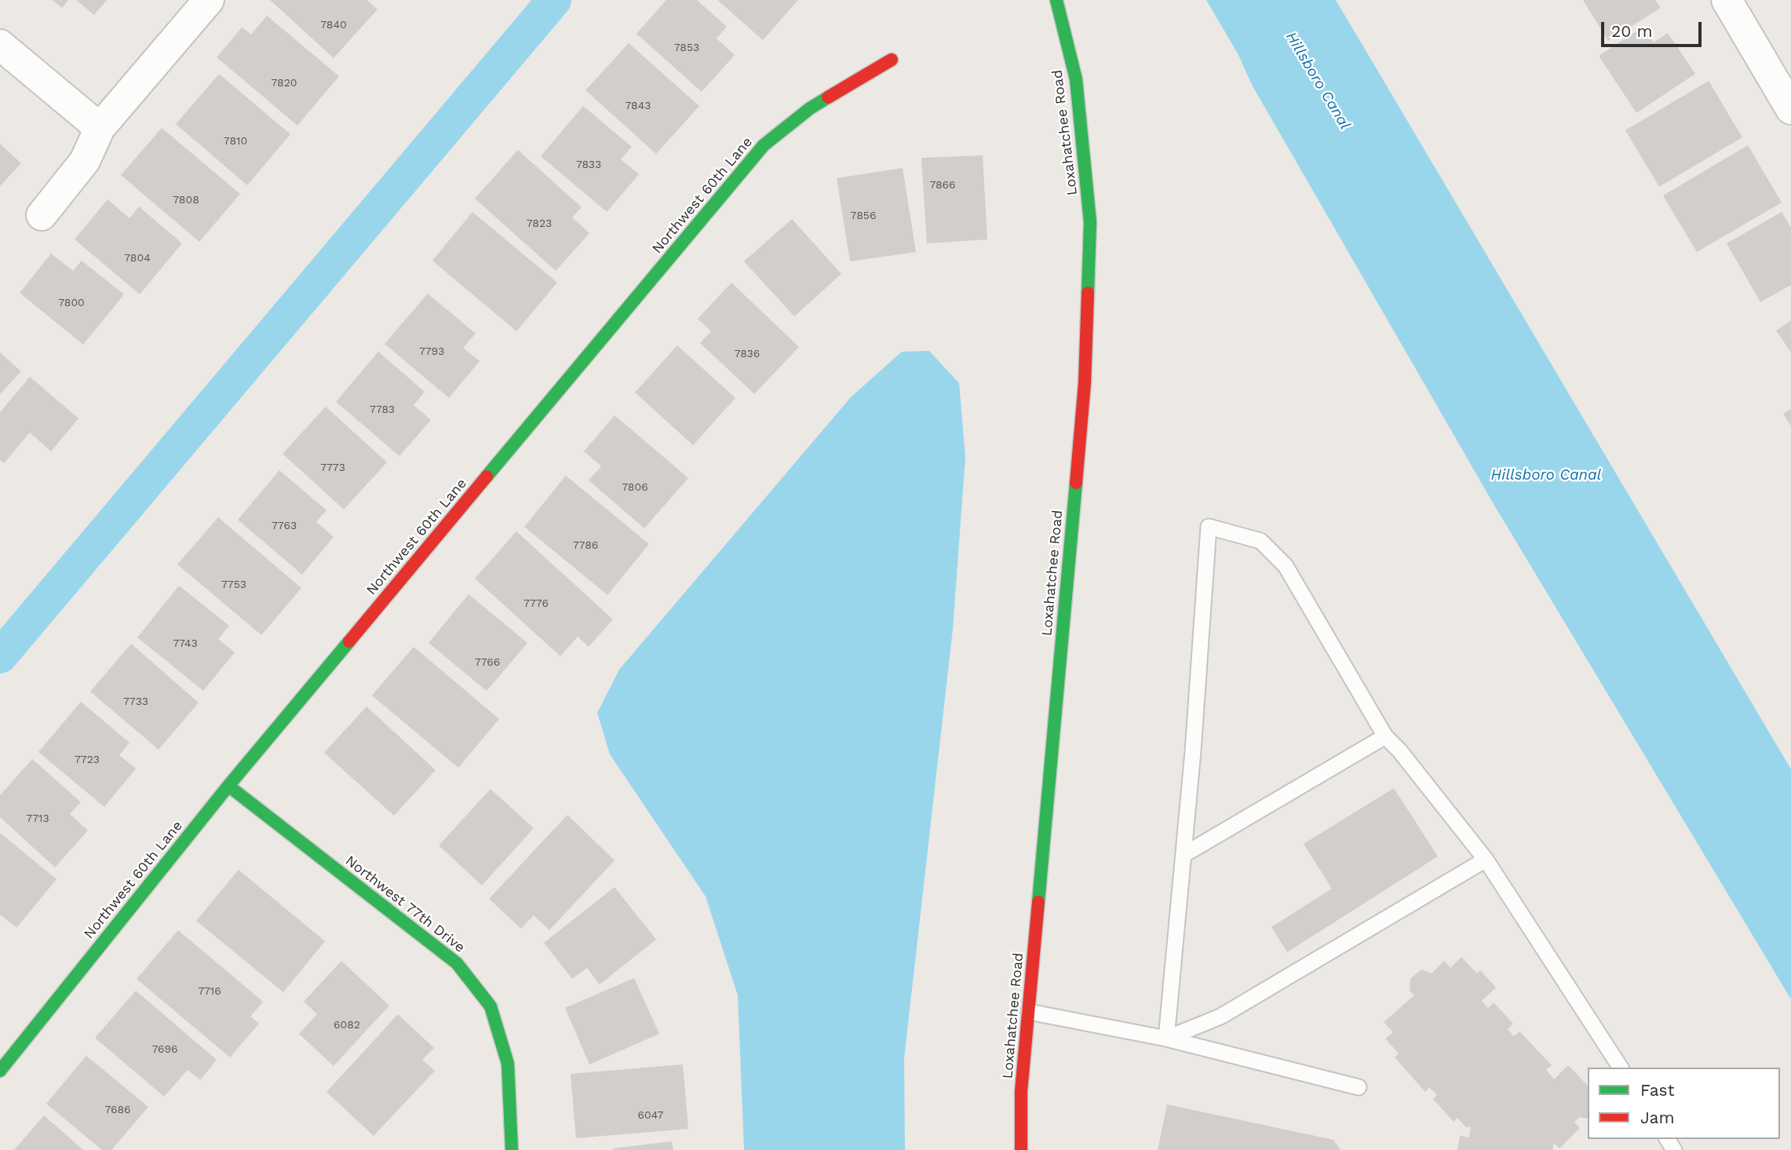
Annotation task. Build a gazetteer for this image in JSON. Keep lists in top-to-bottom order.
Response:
{
  "streets": {
    "street": ["Loxahatchee Road", "Northwest 60th Lane", "Northwest 77th Drive"]
  },
  "crossings": [
    ["Northwest 60th Lane", "Northwest 77th Drive"]
  ],
  "water": ["Hillsboro Canal"],
  "house_numbers": [
    "7840",
    "7853",
    "7820",
    "7843",
    "7810",
    "7833",
    "7866",
    "7808",
    "7856",
    "7823",
    "7804",
    "7800",
    "7793",
    "7836",
    "7783",
    "7773",
    "7806",
    "7763",
    "7786",
    "7753",
    "7776",
    "7743",
    "7766",
    "7733",
    "7723",
    "7713",
    "7716",
    "6082",
    "7696",
    "7686",
    "6047"
  ],
  "legend": ["Fast", "Jam"],
  "scale_bar": "20 m"
}
